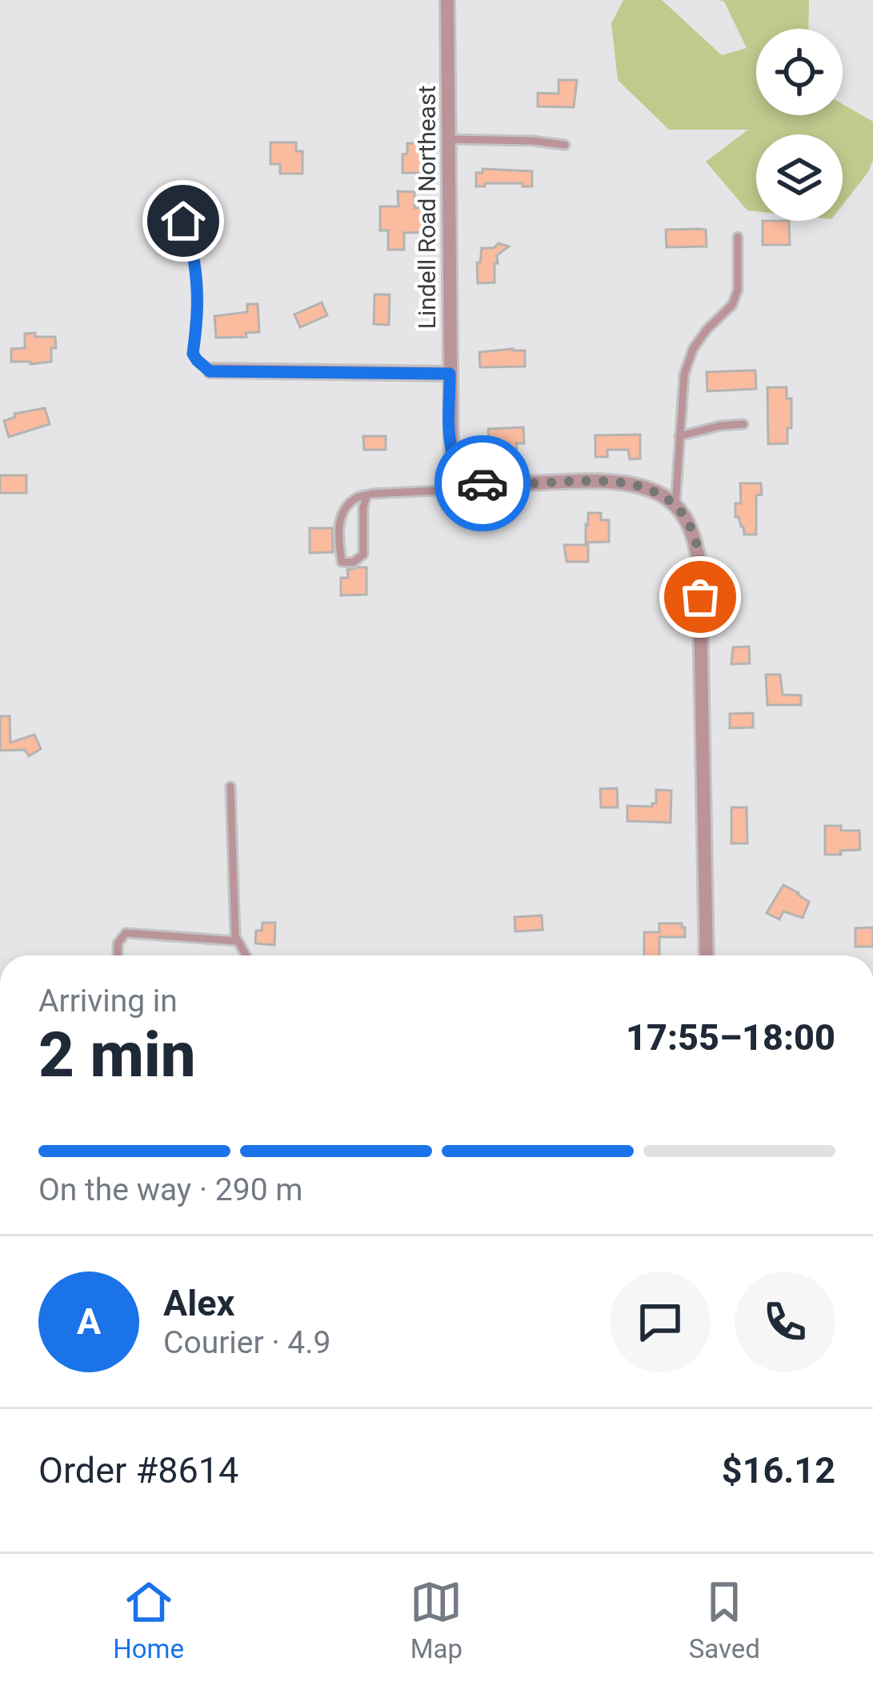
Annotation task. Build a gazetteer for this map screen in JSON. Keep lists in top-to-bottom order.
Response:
{
  "streets": {
    "street": ["Lindell Road Northeast"]
  },
  "page": {
    "heading": ["2 min", "Arriving in", "17:55–18:00"],
    "panel": [
      "Alex",
      "Courier · 4.9",
      "Order #8614",
      "$16.12"
    ],
    "bar": "On the way · 290 m",
    "round": "A",
    "tabs": ["Home", "Map", "Saved"]
  }
}
